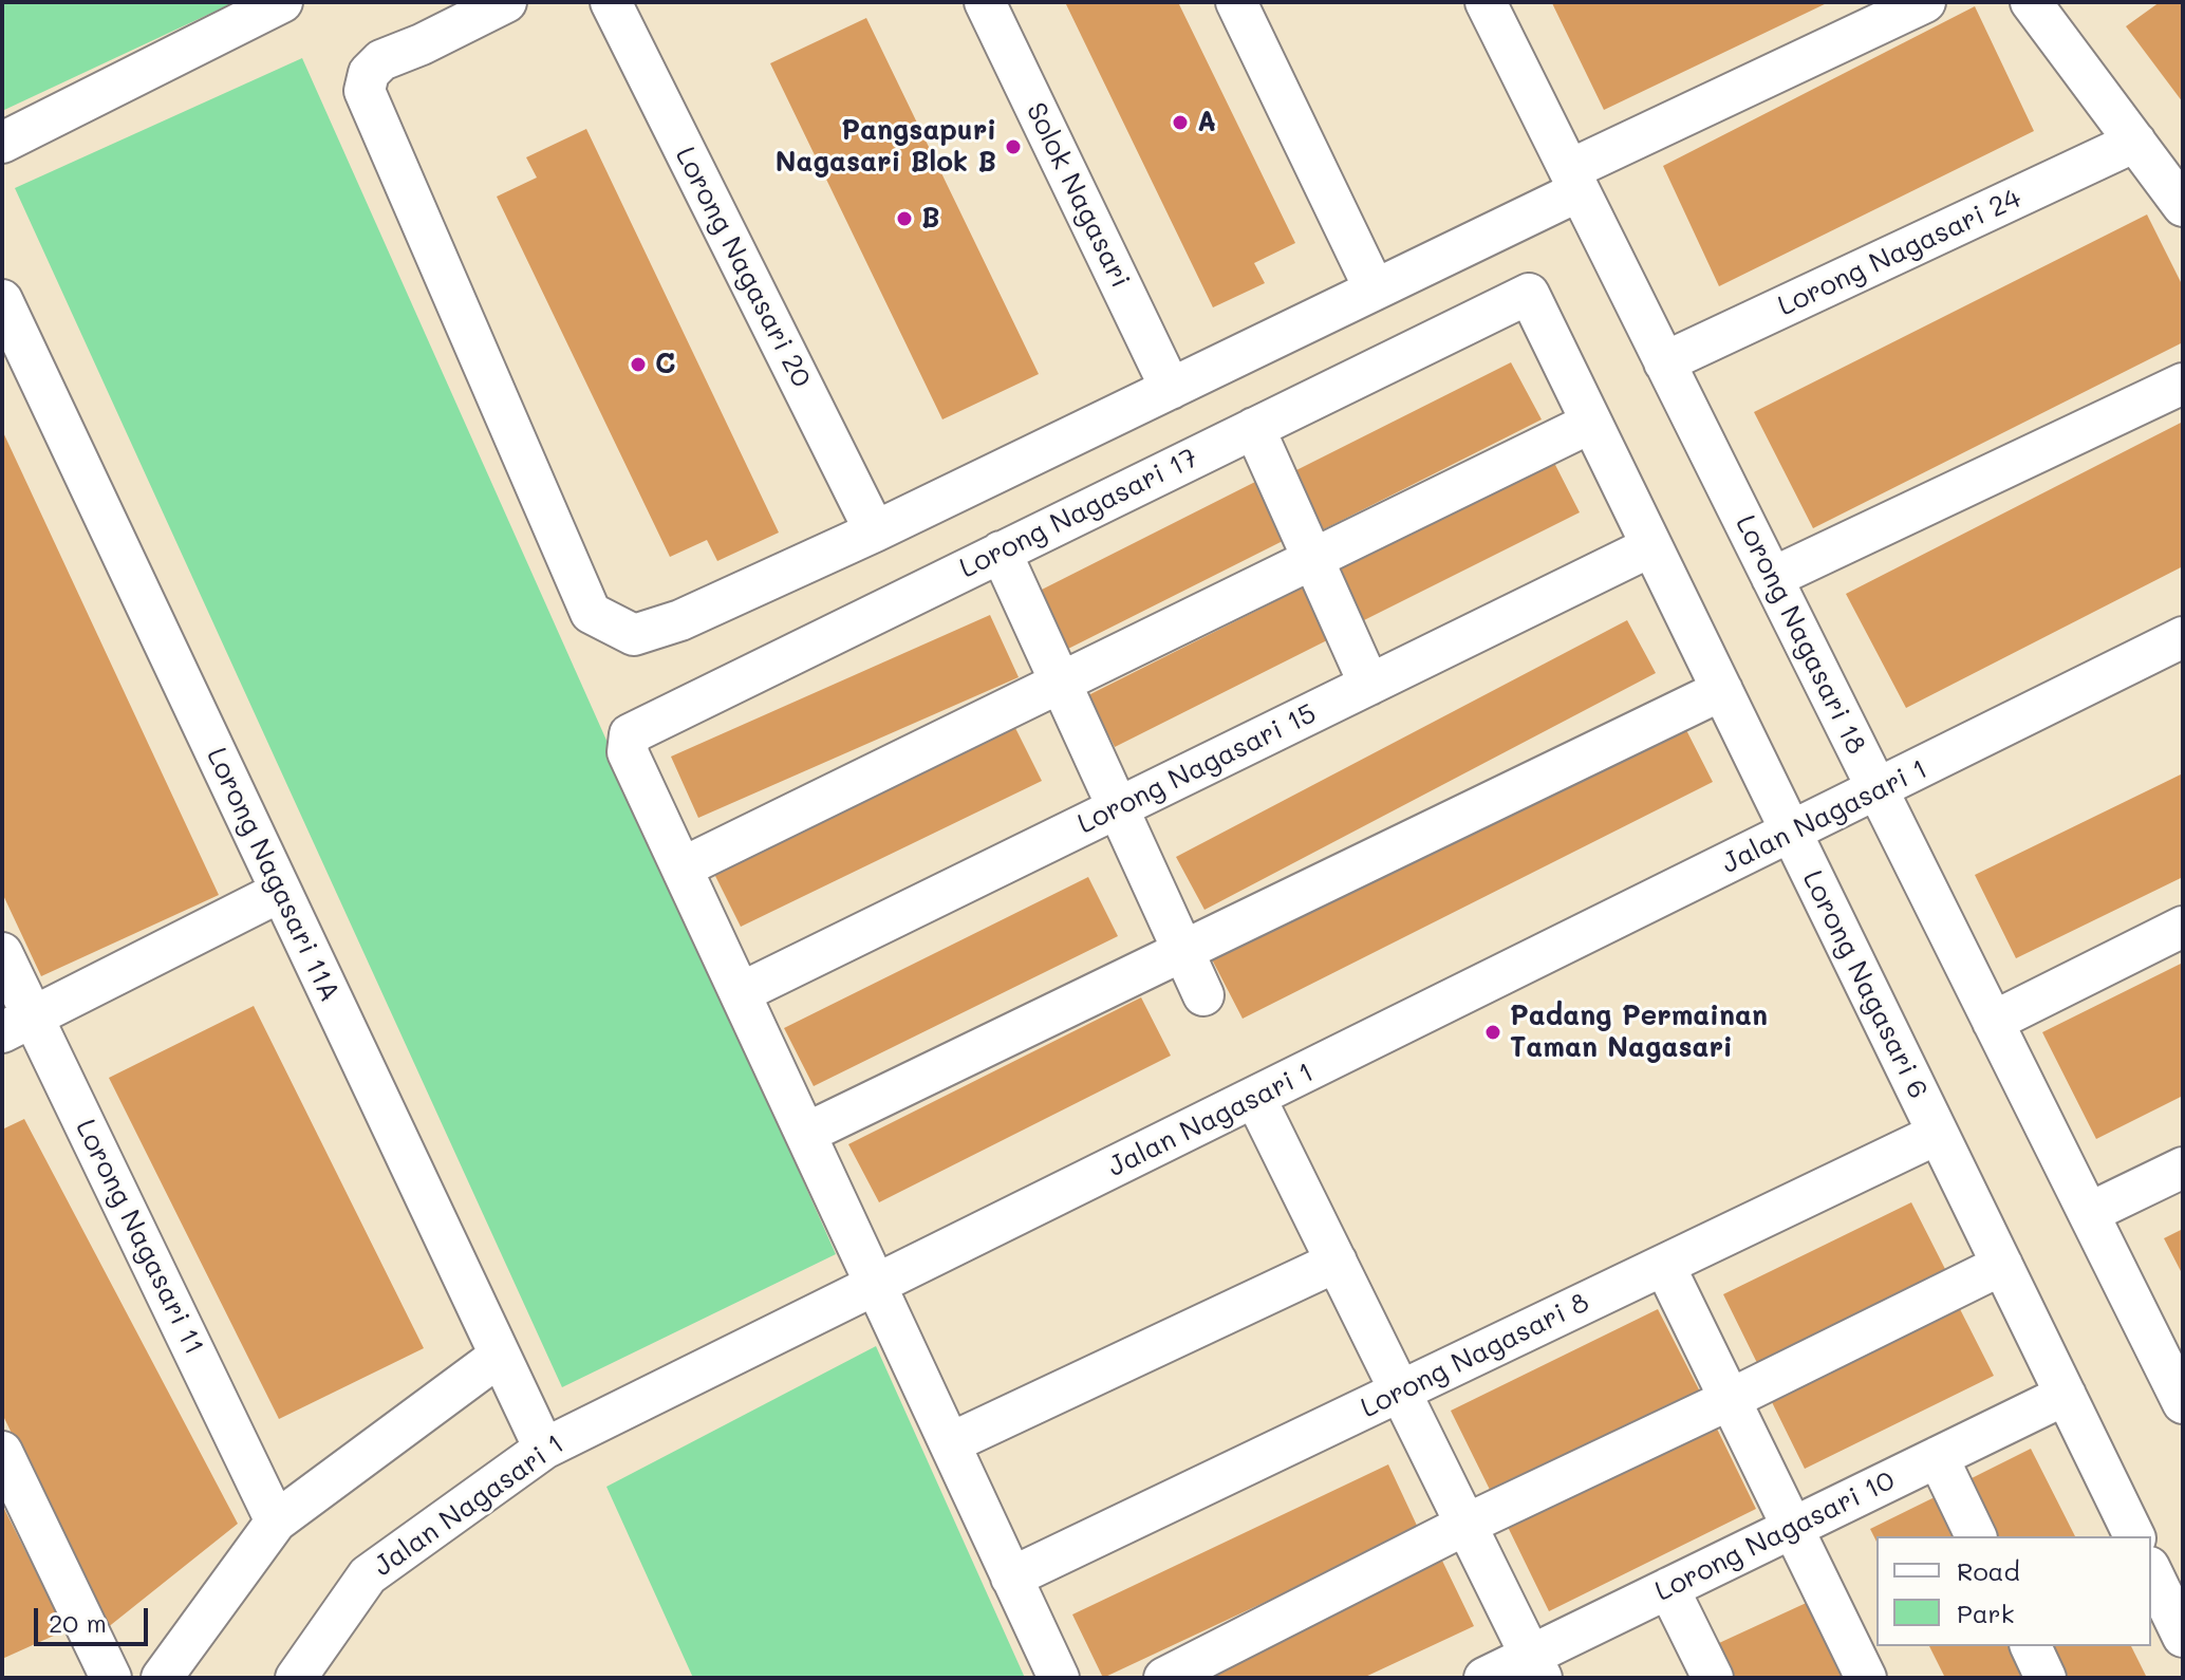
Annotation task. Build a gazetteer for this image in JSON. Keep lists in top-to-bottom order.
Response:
{
  "streets": {
    "street": [
      "Solok Nagasari",
      "Lorong Nagasari 24",
      "Lorong Nagasari 20",
      "Lorong Nagasari 17",
      "Lorong Nagasari 18",
      "Lorong Nagasari 15",
      "Jalan Nagasari 1",
      "Lorong Nagasari 11A",
      "Lorong Nagasari 6",
      "Lorong Nagasari 11",
      "Lorong Nagasari 8",
      "Lorong Nagasari 10"
    ]
  },
  "crossings": [
    ["Lorong Nagasari 24", "Lorong Nagasari 18"],
    ["Lorong Nagasari 17", "Lorong Nagasari 6"],
    ["Lorong Nagasari 18", "Jalan Nagasari 1"],
    ["Lorong Nagasari 15", "Lorong Nagasari 6"],
    ["Jalan Nagasari 1", "Lorong Nagasari 11A"],
    ["Jalan Nagasari 1", "Lorong Nagasari 6"],
    ["Lorong Nagasari 6", "Lorong Nagasari 8"],
    ["Lorong Nagasari 6", "Lorong Nagasari 10"]
  ],
  "places": [
    "A",
    "Pangsapuri Nagasari Blok B",
    "B",
    "C",
    "Padang Permainan Taman Nagasari"
  ],
  "legend": ["Road", "Park"],
  "scale_bar": "20 m"
}
